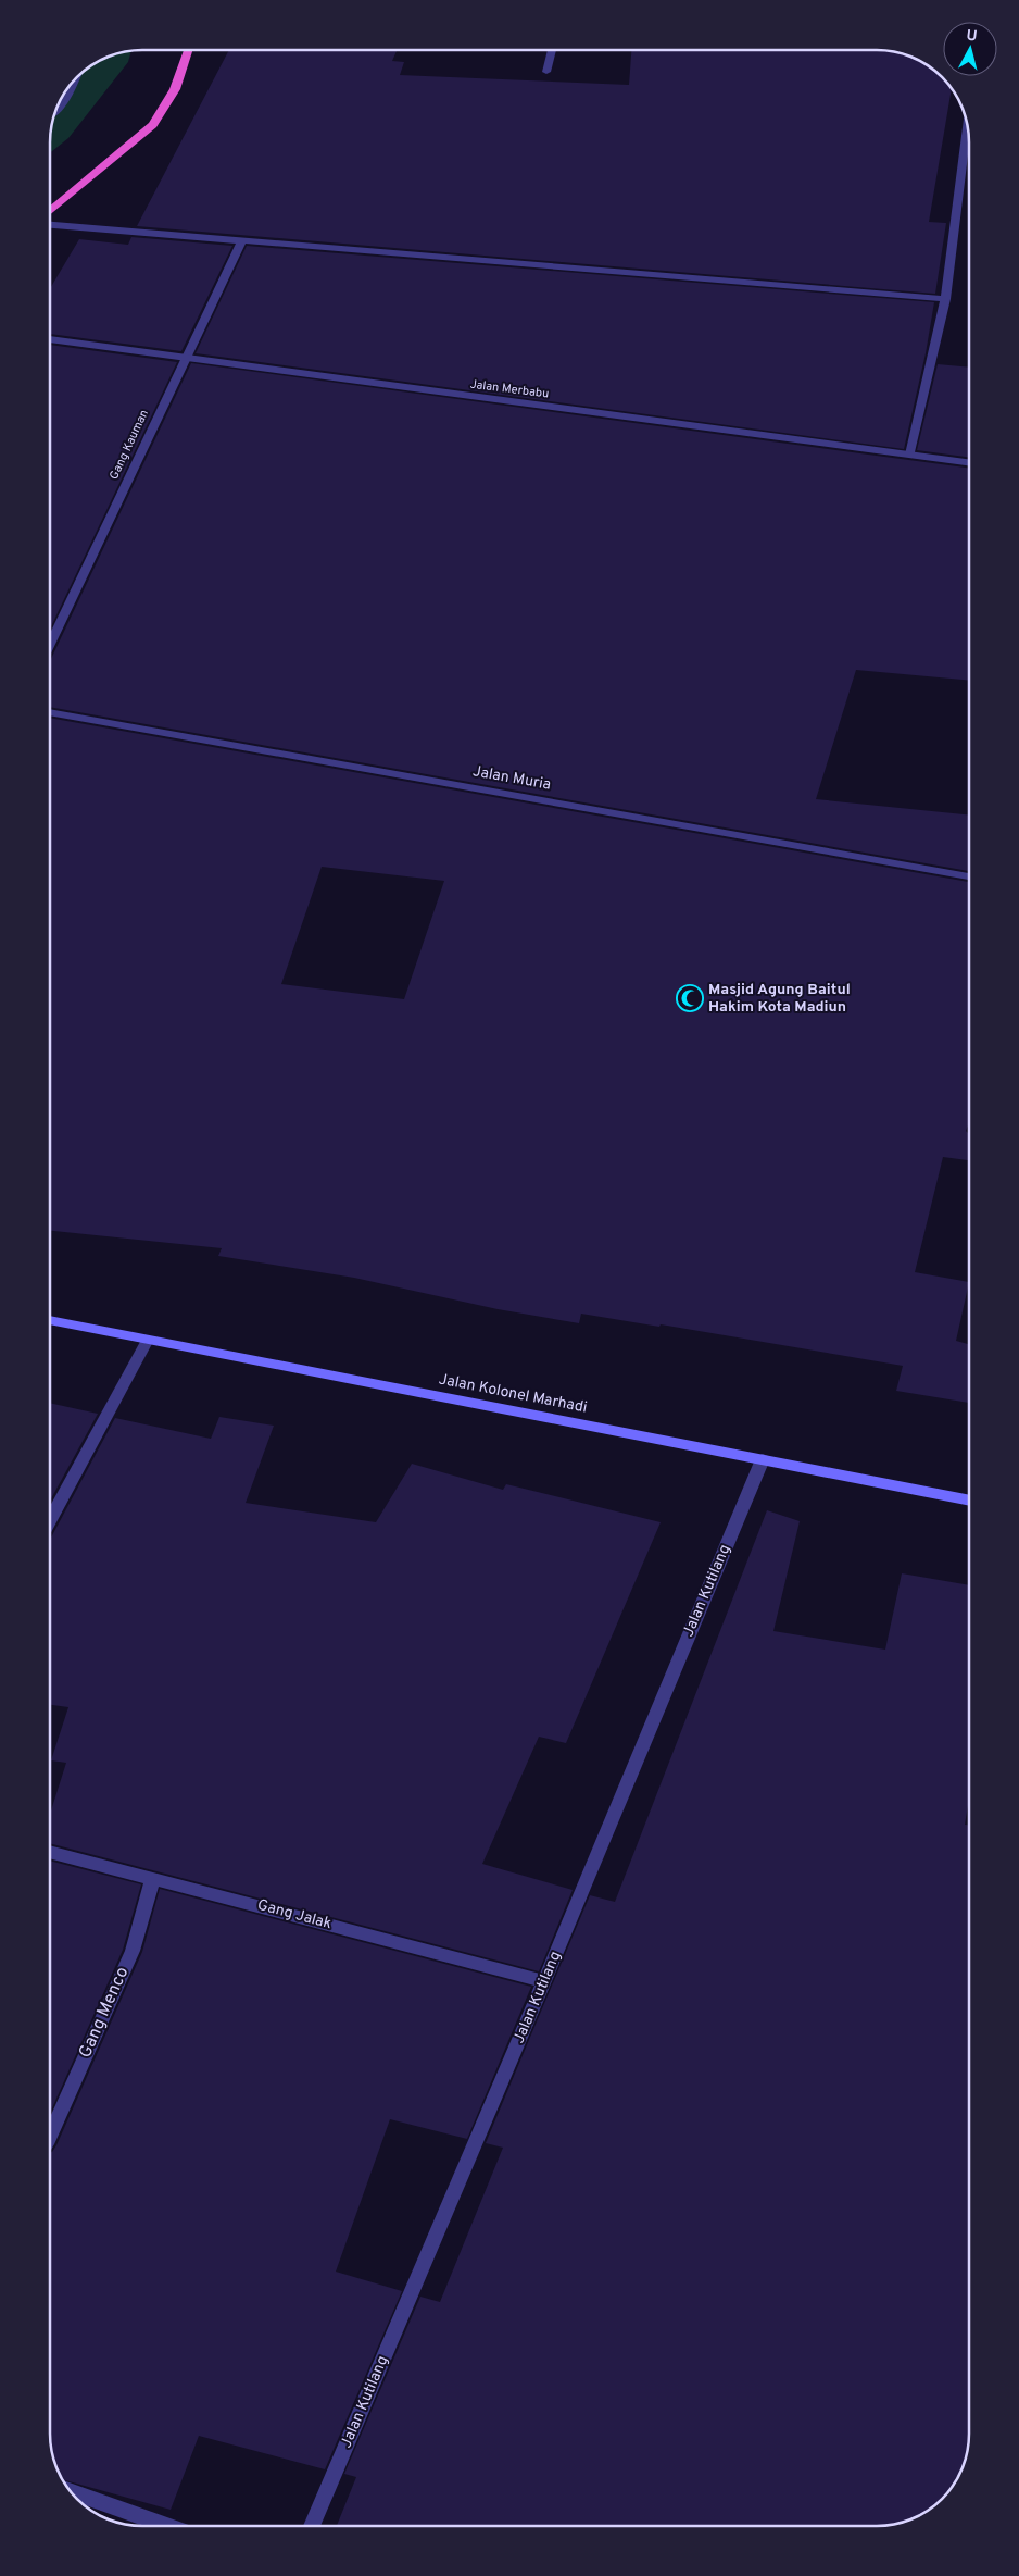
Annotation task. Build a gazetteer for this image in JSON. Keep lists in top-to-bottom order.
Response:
{
  "streets": {
    "main road": ["Jalan Kolonel Marhadi"],
    "street": [
      "Jalan Merbabu",
      "Gang Kauman",
      "Jalan Muria",
      "Jalan Kutilang",
      "Gang Jalak",
      "Gang Menco"
    ]
  },
  "crossings": [
    ["Jalan Merbabu", "Gang Kauman"],
    ["Jalan Kolonel Marhadi", "Jalan Kutilang"],
    ["Jalan Kutilang", "Gang Jalak"],
    ["Gang Jalak", "Gang Menco"]
  ],
  "places": {
    "mosque": ["Masjid Agung Baitul Hakim Kota Madiun"]
  },
  "north": "top"
}
